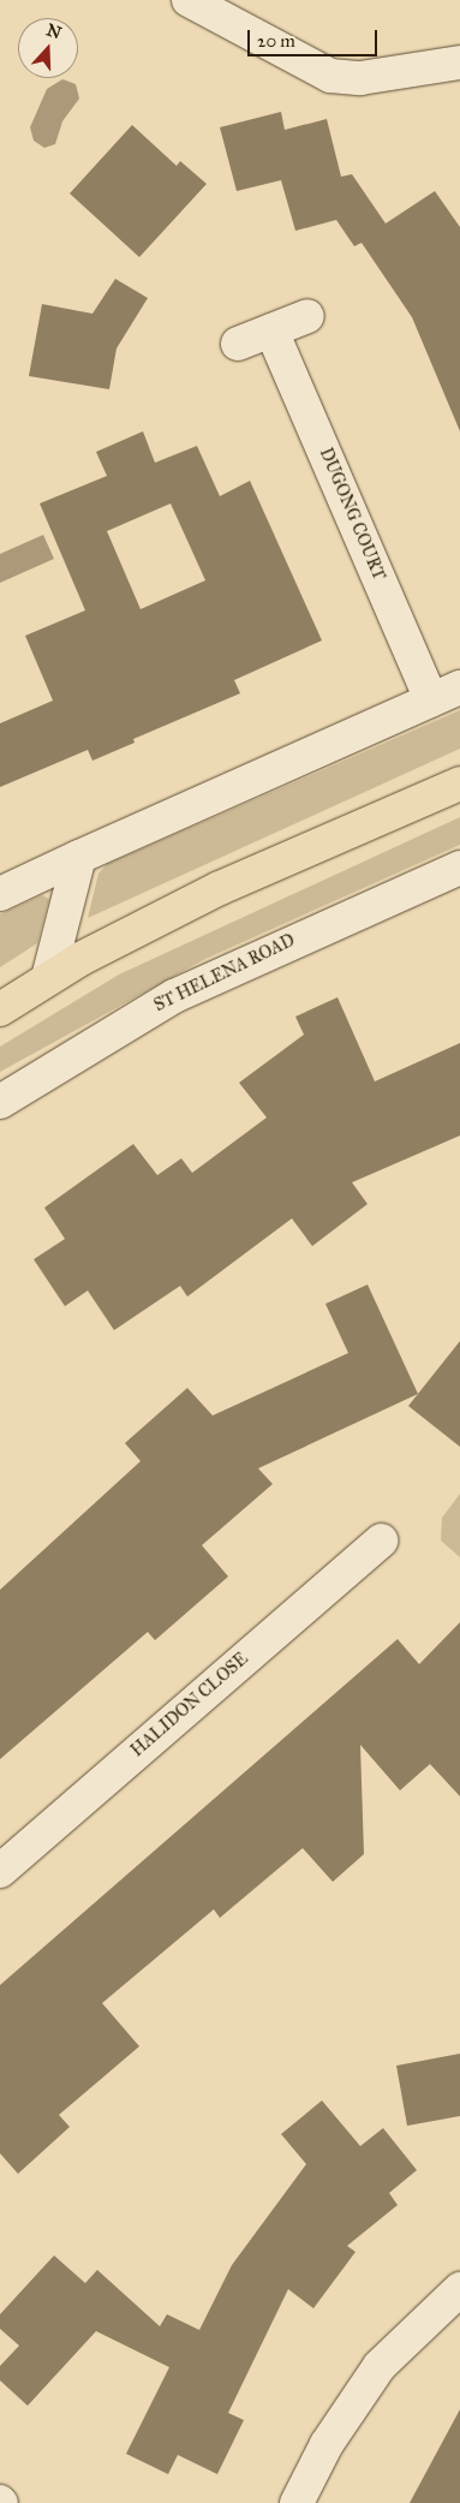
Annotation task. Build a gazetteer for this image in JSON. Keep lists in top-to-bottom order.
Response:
{
  "streets": {
    "street": ["DUGONG COURT", "ST HELENA ROAD", "HALIDON CLOSE"]
  },
  "scale_bar": "20 m",
  "north": "top"
}
